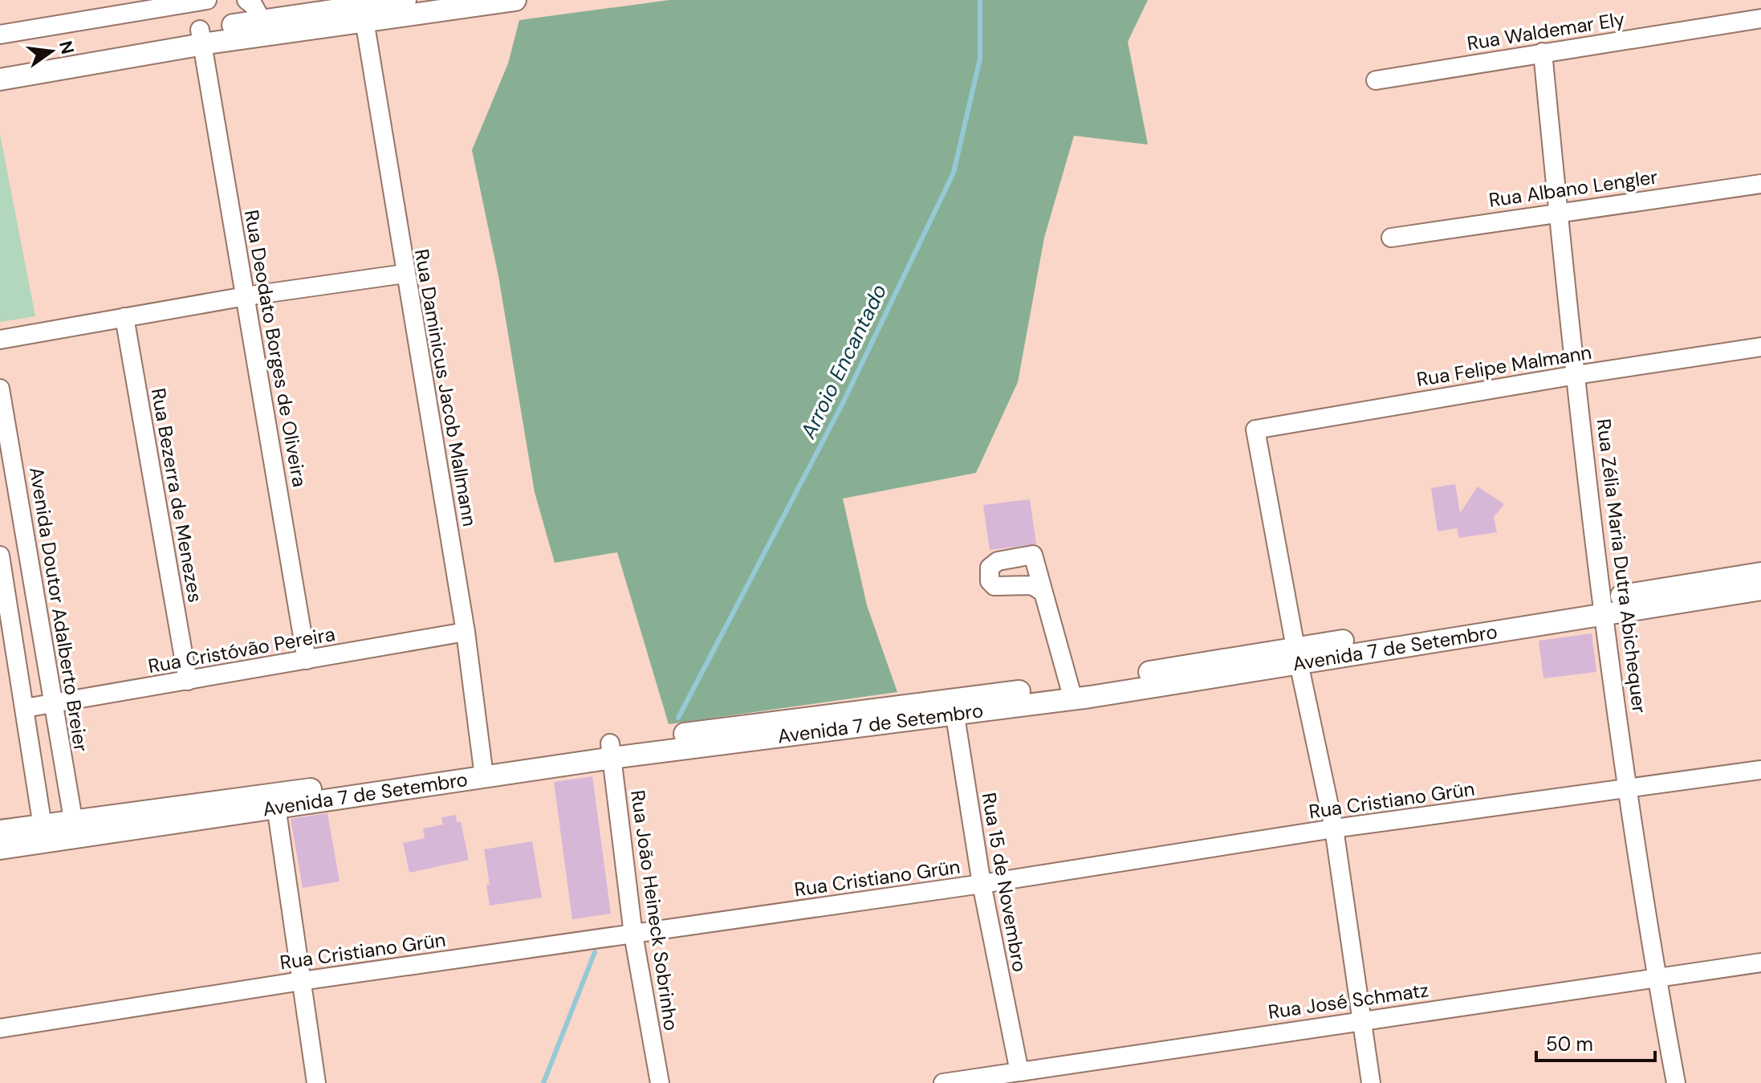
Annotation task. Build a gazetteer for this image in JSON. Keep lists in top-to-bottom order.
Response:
{
  "streets": {
    "main road": ["Avenida 7 de Setembro"],
    "street": [
      "Rua Waldemar Ely",
      "Rua Albano Lengler",
      "Rua Deodato Borges de Oliveira",
      "Rua Felipe Malmann",
      "Rua Daminicus Jacob Mallmann",
      "Rua Bezerra de Menezes",
      "Rua Zélia Maria Dutra Abichequer",
      "Avenida Doutor Adalberto Breier",
      "Rua Cristóvão Pereira",
      "Rua Cristiano Grün",
      "Rua 15 de Novembro",
      "Rua João Heineck Sobrinho",
      "Rua José Schmatz"
    ]
  },
  "crossings": [
    ["Rua Waldemar Ely", "Rua Zélia Maria Dutra Abichequer"],
    ["Rua Albano Lengler", "Rua Zélia Maria Dutra Abichequer"],
    ["Rua Deodato Borges de Oliveira", "Rua Cristóvão Pereira"],
    ["Rua Felipe Malmann", "Rua Zélia Maria Dutra Abichequer"],
    ["Rua Felipe Malmann", "Avenida 7 de Setembro"],
    ["Rua Daminicus Jacob Mallmann", "Avenida 7 de Setembro"],
    ["Rua Daminicus Jacob Mallmann", "Rua Cristóvão Pereira"],
    ["Rua Bezerra de Menezes", "Rua Cristóvão Pereira"],
    ["Rua Zélia Maria Dutra Abichequer", "Avenida 7 de Setembro"],
    ["Rua Zélia Maria Dutra Abichequer", "Rua Cristiano Grün"],
    ["Rua Zélia Maria Dutra Abichequer", "Rua José Schmatz"],
    ["Avenida Doutor Adalberto Breier", "Avenida 7 de Setembro"],
    ["Avenida Doutor Adalberto Breier", "Rua Cristóvão Pereira"],
    ["Avenida 7 de Setembro", "Rua 15 de Novembro"],
    ["Avenida 7 de Setembro", "Rua João Heineck Sobrinho"],
    ["Rua Cristiano Grün", "Rua 15 de Novembro"],
    ["Rua Cristiano Grün", "Rua João Heineck Sobrinho"],
    ["Rua 15 de Novembro", "Rua José Schmatz"]
  ],
  "water": ["Arroio Encantado"],
  "scale_bar": "50 m",
  "north": "right"
}
